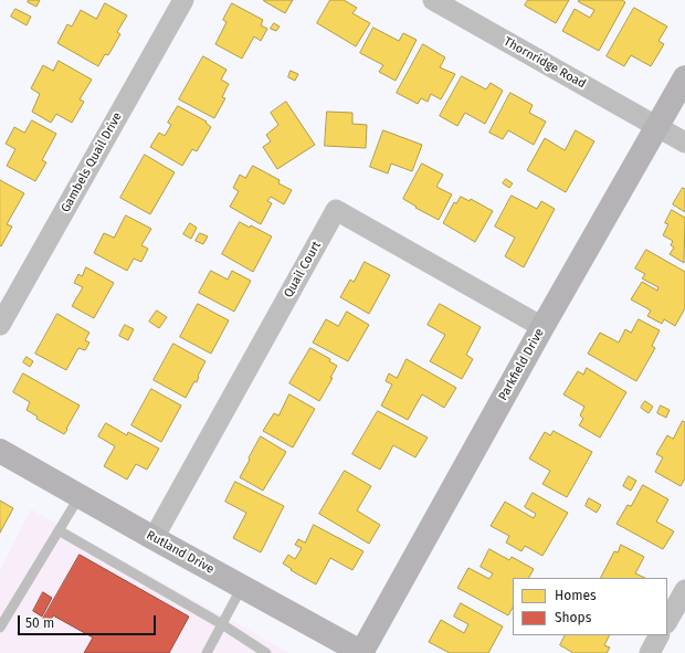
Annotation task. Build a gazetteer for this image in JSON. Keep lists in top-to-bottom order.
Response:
{
  "streets": {
    "street": [
      "Thornridge Road",
      "Gambels Quail Drive",
      "Quail Court",
      "Parkfield Drive",
      "Rutland Drive"
    ]
  },
  "crossings": [
    ["Thornridge Road", "Parkfield Drive"],
    ["Quail Court", "Parkfield Drive"],
    ["Quail Court", "Rutland Drive"],
    ["Parkfield Drive", "Rutland Drive"]
  ],
  "legend": ["Homes", "Shops"],
  "scale_bar": "50 m"
}
